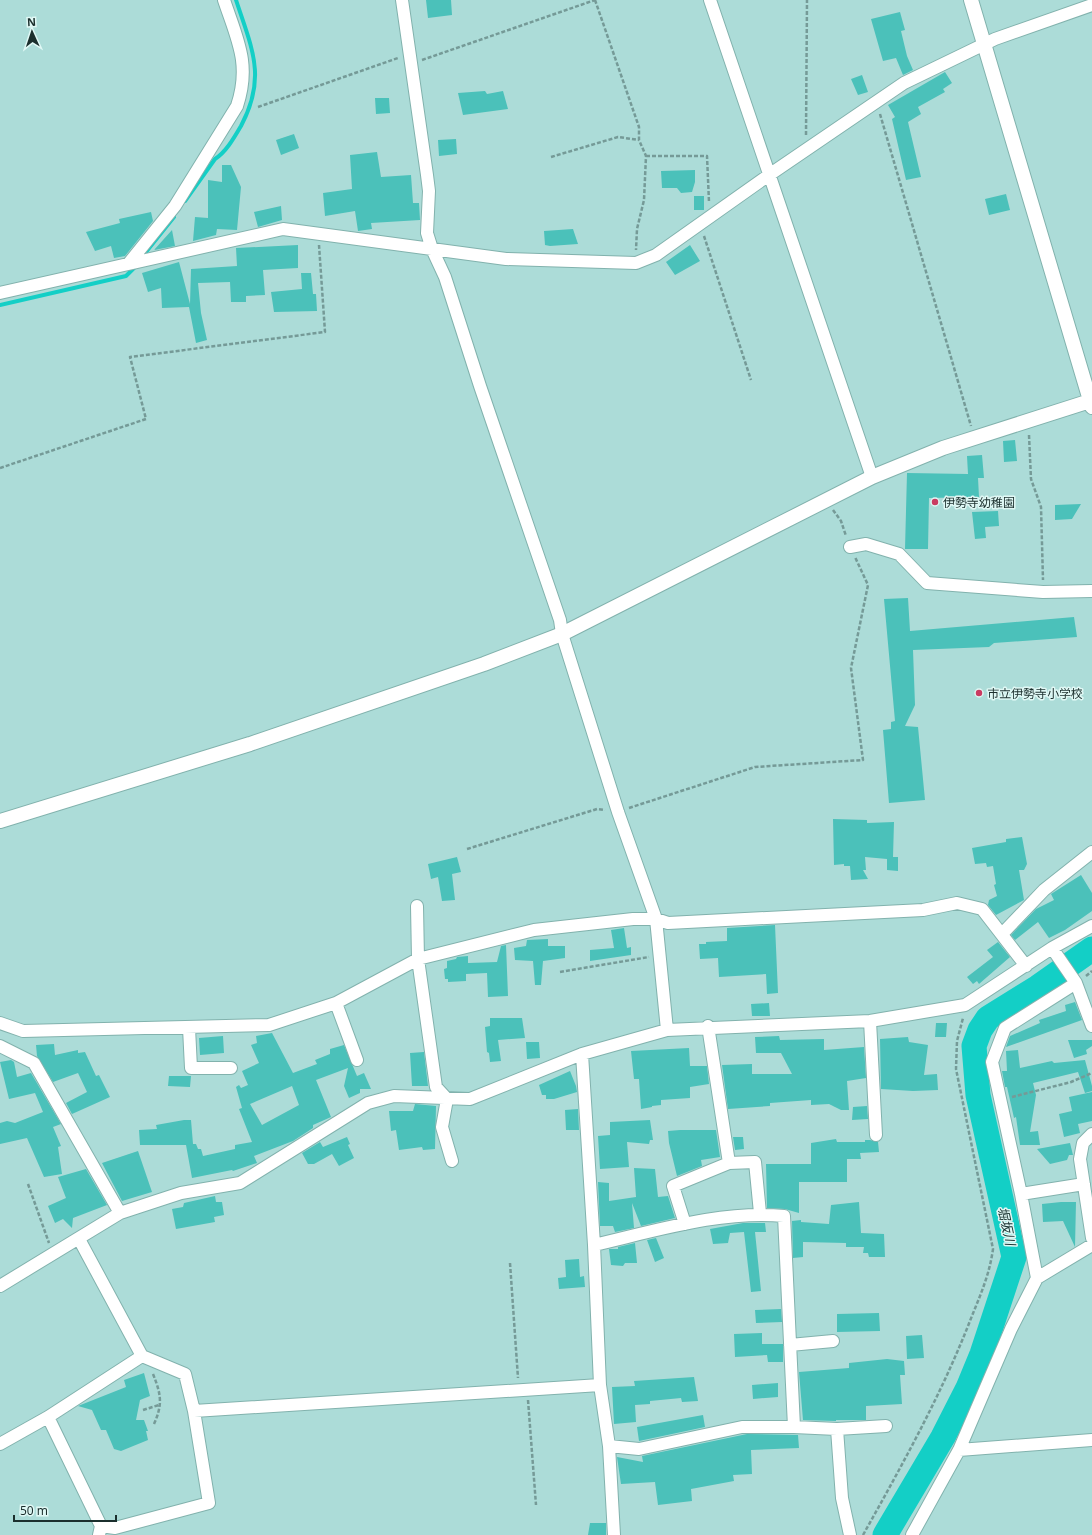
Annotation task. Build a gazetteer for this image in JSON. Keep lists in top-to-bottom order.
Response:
{
  "water": ["堀坂川"],
  "places": ["伊勢寺幼稚園", "市立伊勢寺小学校"],
  "scale_bar": "50 m",
  "north": "top"
}
